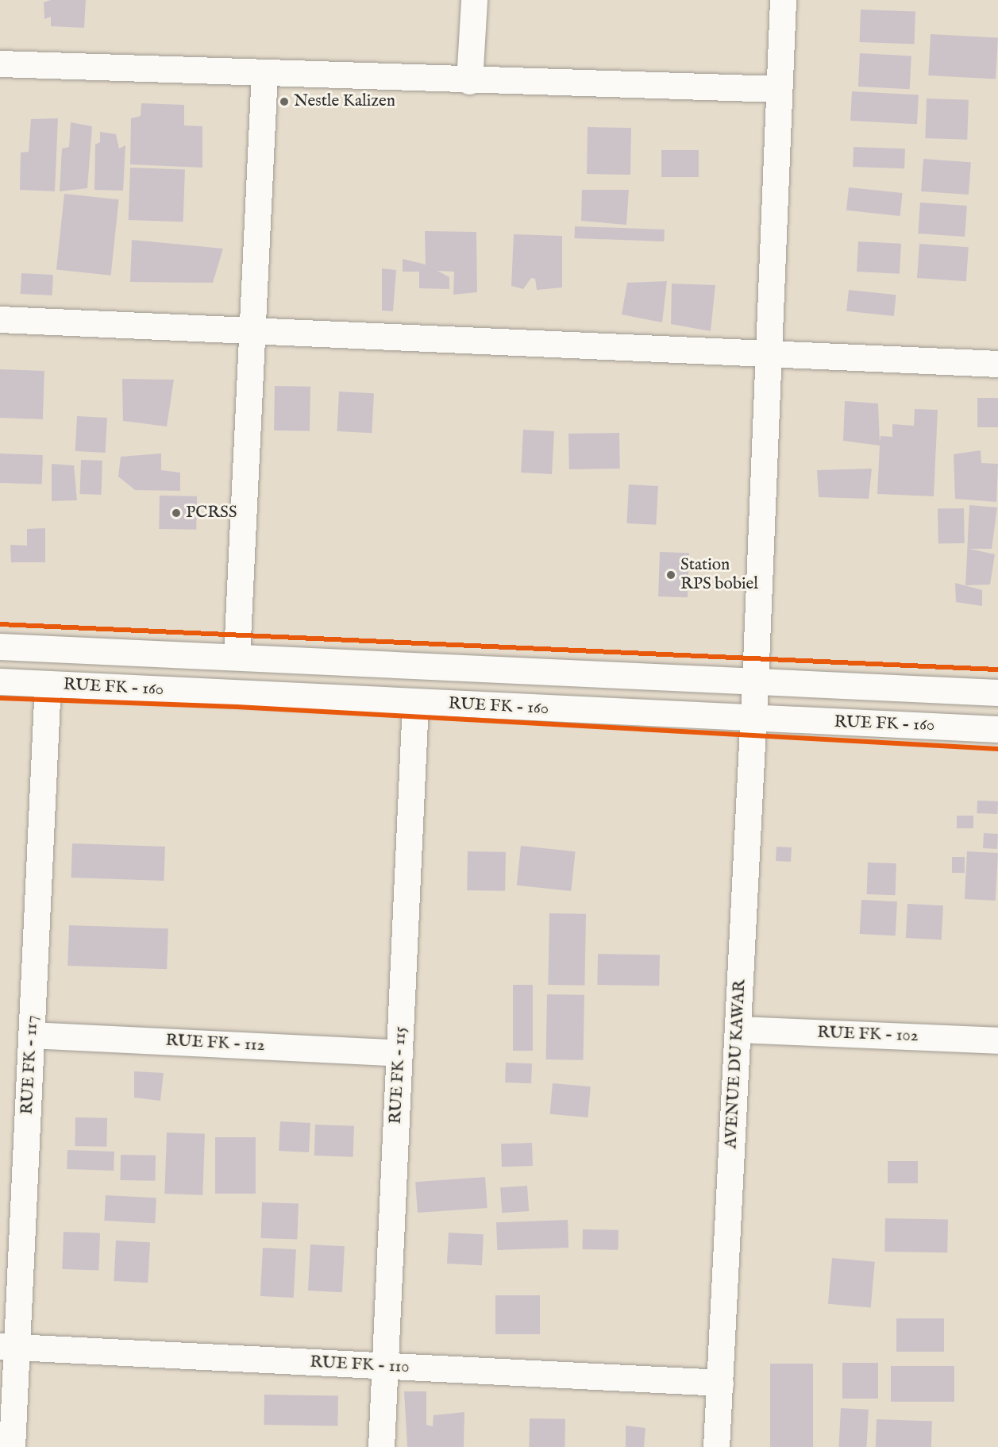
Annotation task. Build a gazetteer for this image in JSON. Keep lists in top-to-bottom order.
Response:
{
  "streets": {
    "street": [
      "RUE FK - 160",
      "RUE FK - 102",
      "RUE FK - 112",
      "AVENUE DU KAWAR",
      "RUE FK - 117",
      "RUE FK - 115",
      "RUE FK - 110"
    ]
  },
  "crossings": [
    ["RUE FK - 160", "AVENUE DU KAWAR"],
    ["RUE FK - 160", "RUE FK - 117"],
    ["RUE FK - 160", "RUE FK - 115"],
    ["RUE FK - 102", "AVENUE DU KAWAR"],
    ["RUE FK - 112", "RUE FK - 117"],
    ["RUE FK - 112", "RUE FK - 115"],
    ["AVENUE DU KAWAR", "RUE FK - 110"],
    ["RUE FK - 117", "RUE FK - 110"],
    ["RUE FK - 115", "RUE FK - 110"]
  ],
  "places": ["Nestle Kalizen", "PCRSS", "Station RPS bobiel"]
}
